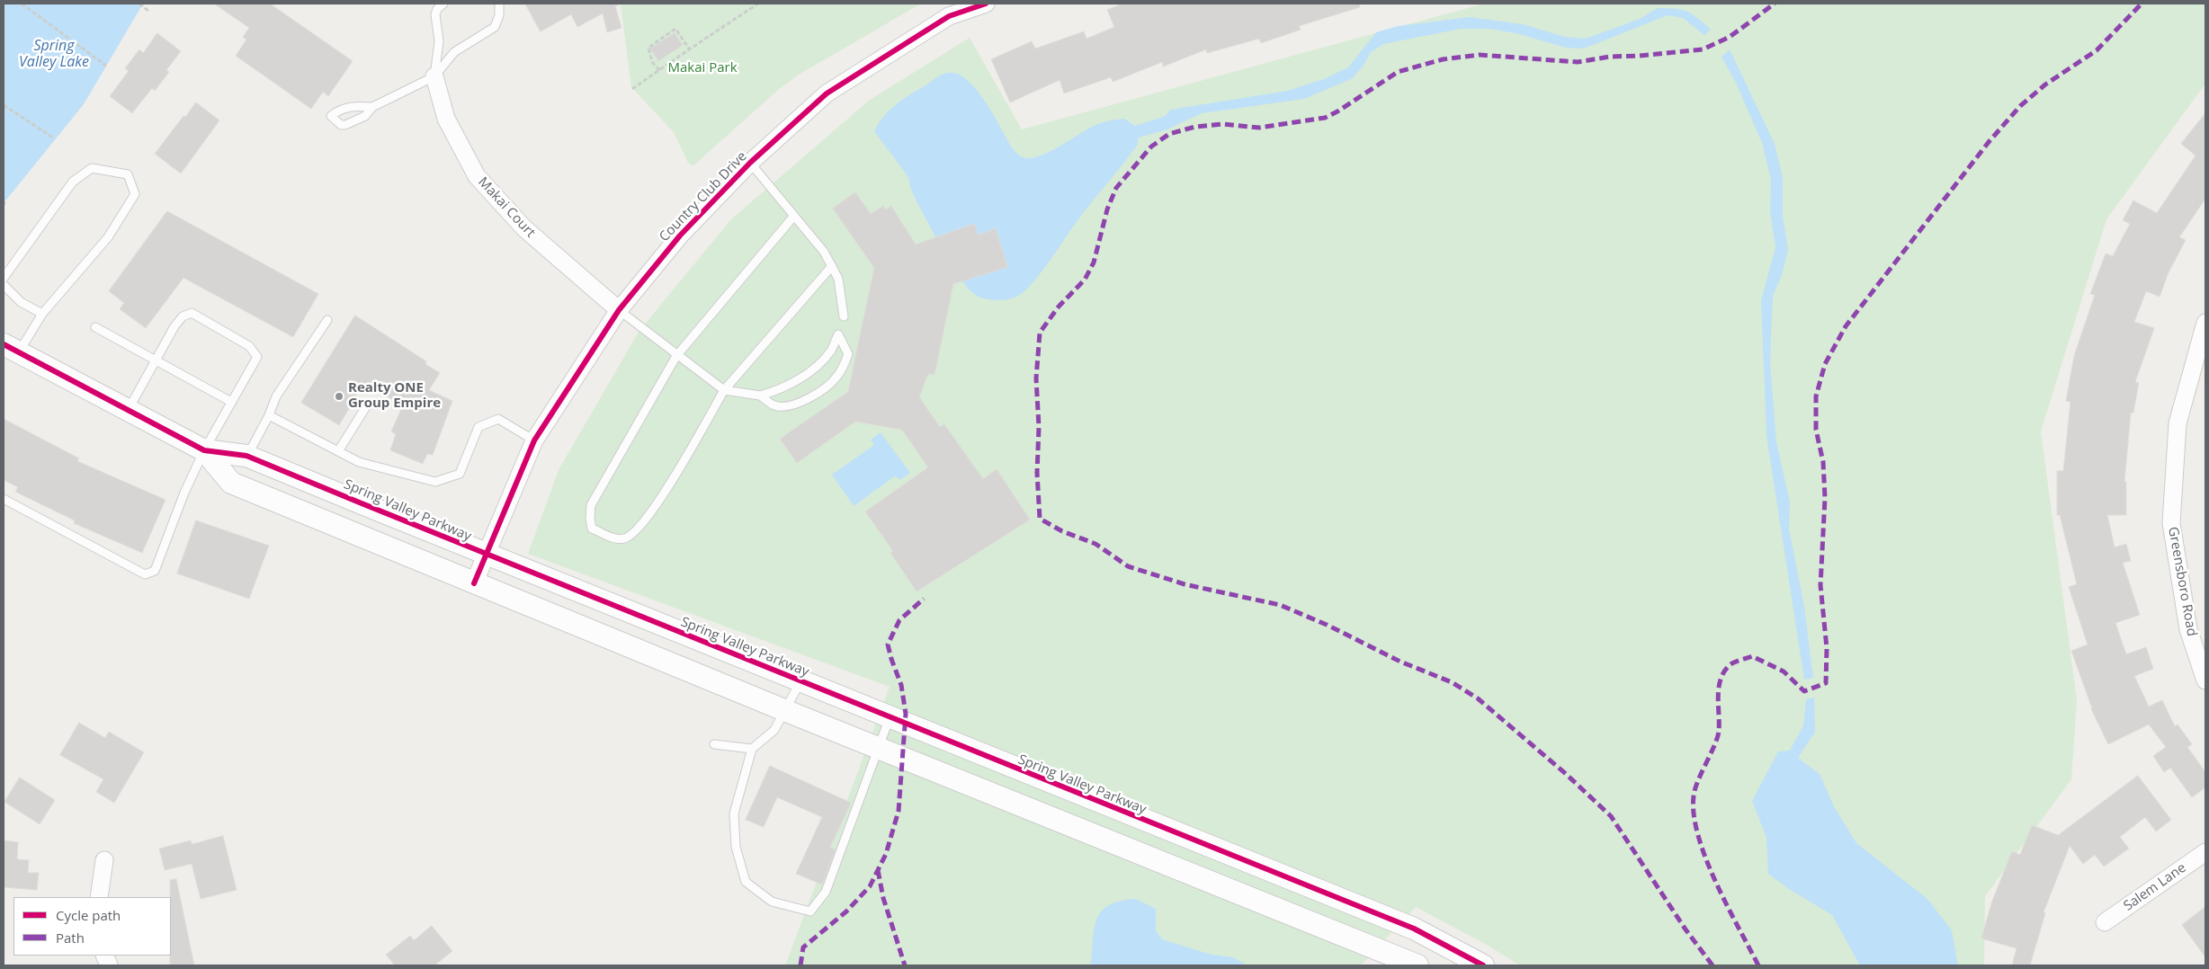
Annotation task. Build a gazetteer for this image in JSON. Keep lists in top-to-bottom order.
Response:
{
  "streets": {
    "street": [
      "Country Club Drive",
      "Makai Court",
      "Spring Valley Parkway",
      "Greensboro Road",
      "Salem Lane"
    ]
  },
  "crossings": [
    ["Country Club Drive", "Makai Court"],
    ["Country Club Drive", "Spring Valley Parkway"]
  ],
  "water": ["Spring Valley Lake"],
  "parks": ["Makai Park"],
  "places": ["Realty ONE Group Empire"],
  "legend": ["Cycle path", "Path"]
}
